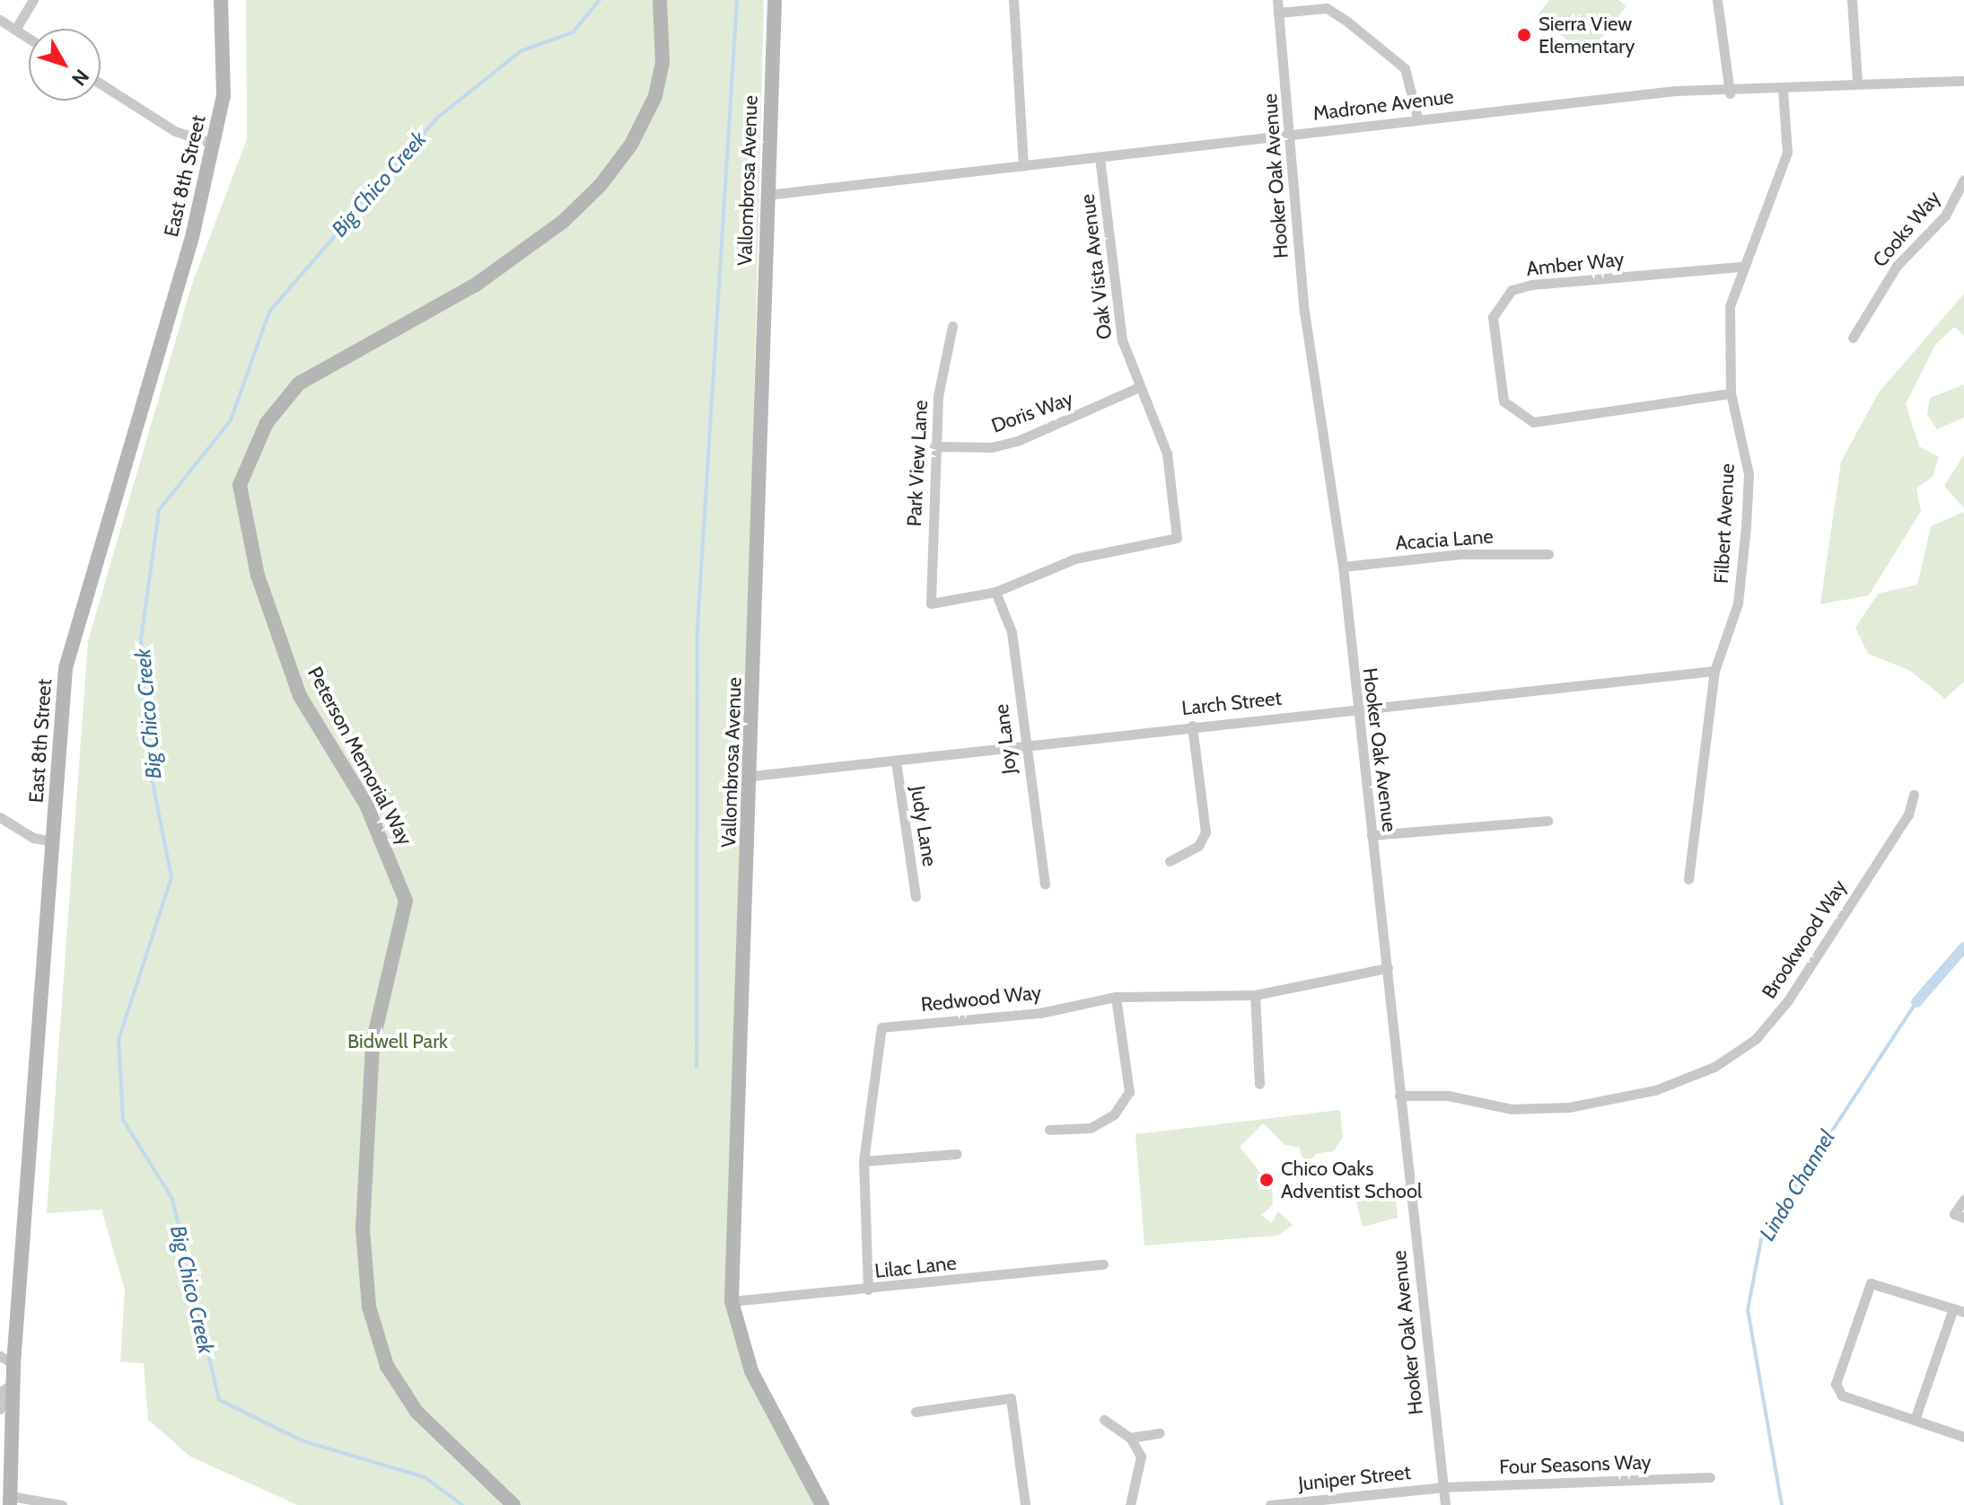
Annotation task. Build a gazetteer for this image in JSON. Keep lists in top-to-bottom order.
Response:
{
  "streets": {
    "street": [
      "Madrone Avenue",
      "East 8th Street",
      "Hooker Oak Avenue",
      "Vallombrosa Avenue",
      "Cooks Way",
      "Amber Way",
      "Oak Vista Avenue",
      "Doris Way",
      "Park View Lane",
      "Filbert Avenue",
      "Acacia Lane",
      "Larch Street",
      "Joy Lane",
      "Peterson Memorial Way",
      "Judy Lane",
      "Brookwood Way",
      "Redwood Way",
      "Lilac Lane",
      "Four Seasons Way",
      "Juniper Street"
    ]
  },
  "crossings": [
    ["Madrone Avenue", "Hooker Oak Avenue"],
    ["Madrone Avenue", "Vallombrosa Avenue"],
    ["Madrone Avenue", "Oak Vista Avenue"],
    ["Madrone Avenue", "Filbert Avenue"],
    ["Hooker Oak Avenue", "Acacia Lane"],
    ["Hooker Oak Avenue", "Larch Street"],
    ["Hooker Oak Avenue", "Brookwood Way"],
    ["Hooker Oak Avenue", "Redwood Way"],
    ["Hooker Oak Avenue", "Four Seasons Way"],
    ["Hooker Oak Avenue", "Juniper Street"],
    ["Vallombrosa Avenue", "Larch Street"],
    ["Vallombrosa Avenue", "Lilac Lane"],
    ["Amber Way", "Filbert Avenue"],
    ["Oak Vista Avenue", "Doris Way"],
    ["Oak Vista Avenue", "Park View Lane"],
    ["Oak Vista Avenue", "Joy Lane"],
    ["Doris Way", "Park View Lane"],
    ["Filbert Avenue", "Larch Street"],
    ["Larch Street", "Joy Lane"],
    ["Larch Street", "Judy Lane"],
    ["Redwood Way", "Lilac Lane"],
    ["Four Seasons Way", "Juniper Street"]
  ],
  "water": ["Big Chico Creek", "Lindo Channel"],
  "parks": ["Bidwell Park"],
  "places": ["Sierra View Elementary", "Chico Oaks Adventist School"],
  "north": "bottom right"
}
